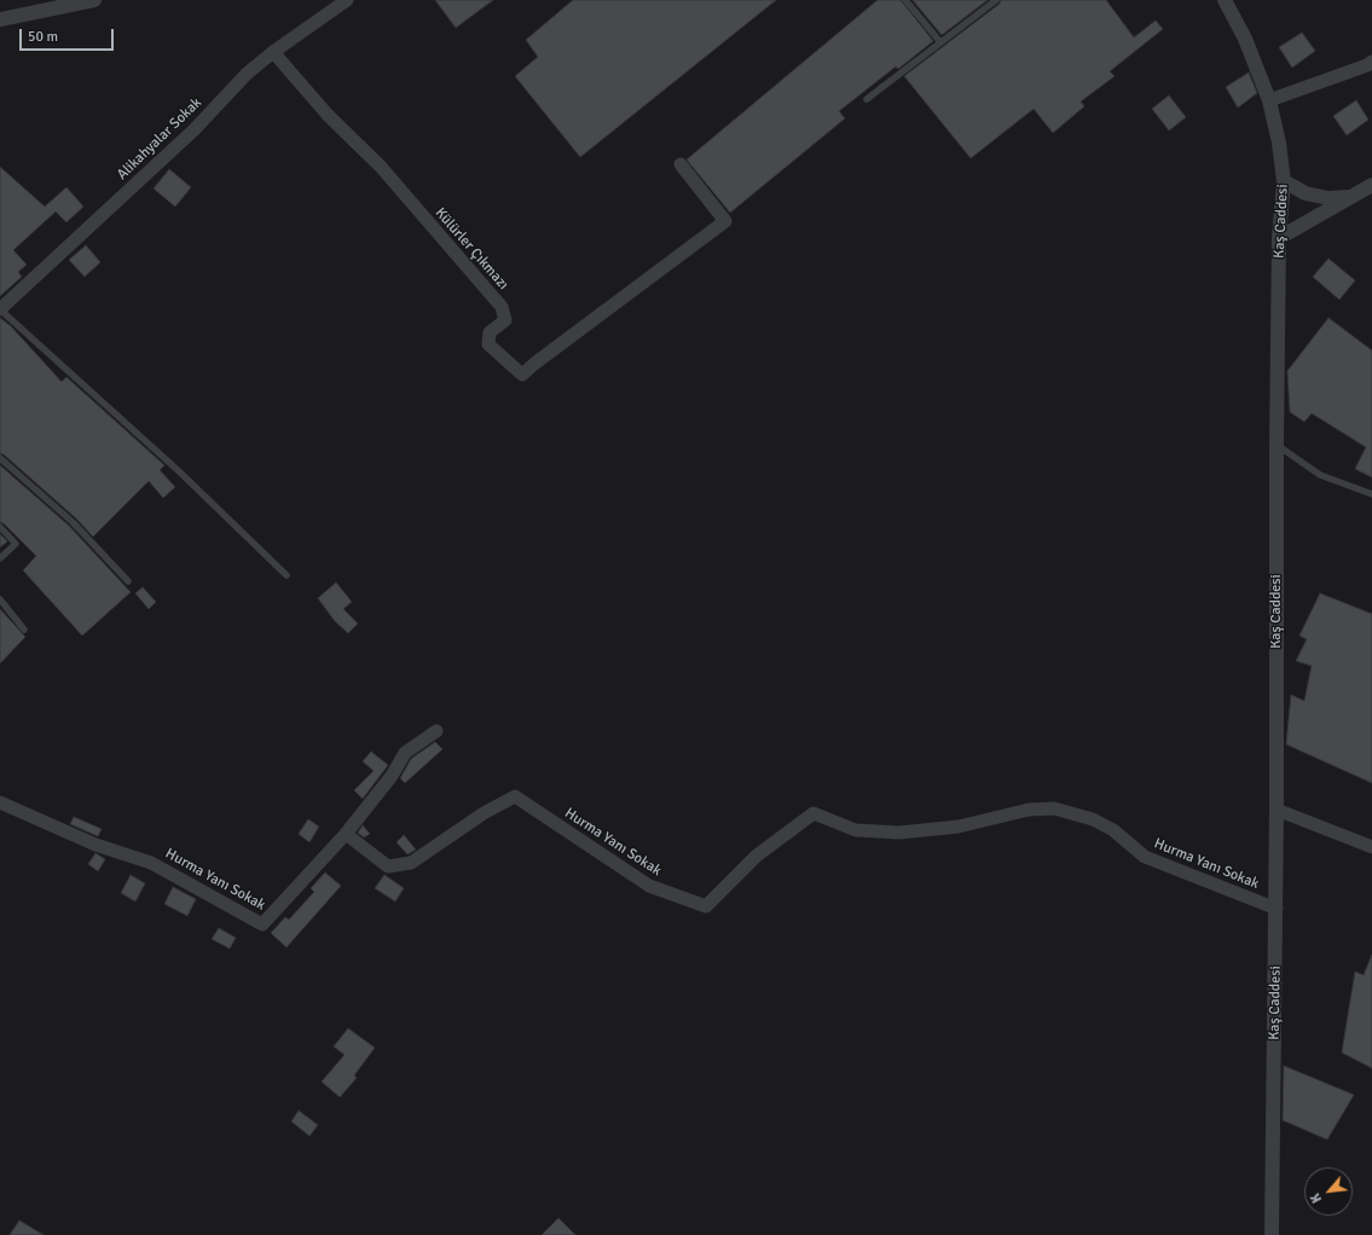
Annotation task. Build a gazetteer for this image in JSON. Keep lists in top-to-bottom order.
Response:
{
  "streets": {
    "street": [
      "Alikahyalar Sokak",
      "Kaş Caddesi",
      "Külürler Çıkmazı",
      "Hurma Yanı Sokak"
    ]
  },
  "crossings": [
    ["Alikahyalar Sokak", "Külürler Çıkmazı"],
    ["Kaş Caddesi", "Hurma Yanı Sokak"]
  ],
  "scale_bar": "50 m",
  "north": "bottom left"
}
